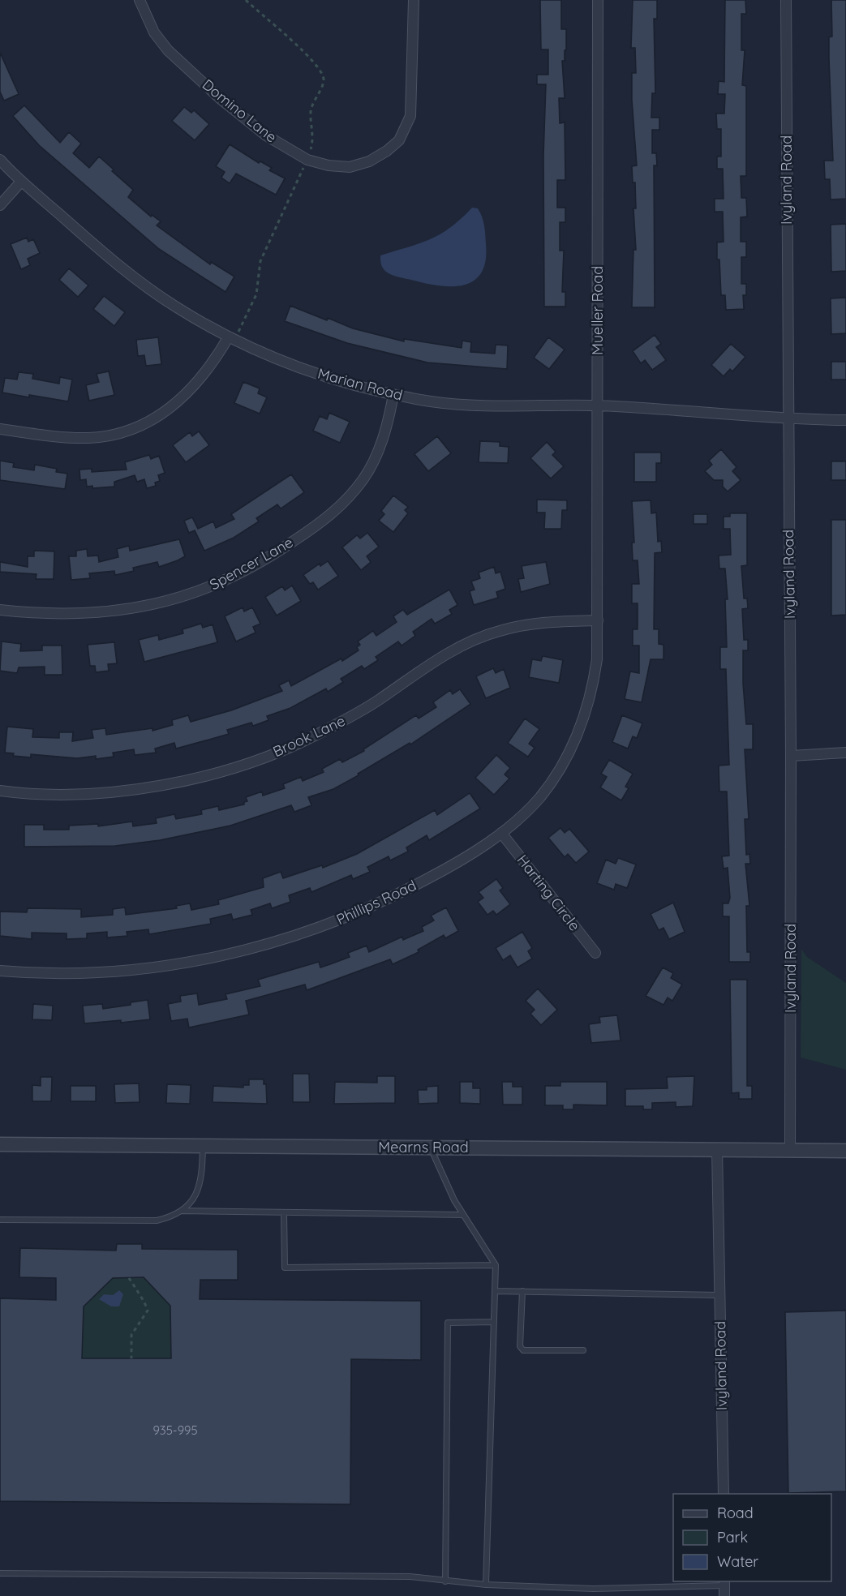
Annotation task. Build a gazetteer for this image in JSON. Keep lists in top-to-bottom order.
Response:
{
  "streets": {
    "street": [
      "Domino Lane",
      "Ivyland Road",
      "Mueller Road",
      "Marian Road",
      "Spencer Lane",
      "Brook Lane",
      "Harting Circle",
      "Phillips Road",
      "Mearns Road"
    ]
  },
  "crossings": [
    ["Ivyland Road", "Marian Road"],
    ["Ivyland Road", "Mearns Road"],
    ["Mueller Road", "Marian Road"],
    ["Mueller Road", "Brook Lane"],
    ["Mueller Road", "Phillips Road"],
    ["Marian Road", "Spencer Lane"],
    ["Brook Lane", "Phillips Road"],
    ["Harting Circle", "Phillips Road"]
  ],
  "house_numbers": ["935-995"],
  "legend": ["Road", "Park", "Water"]
}
